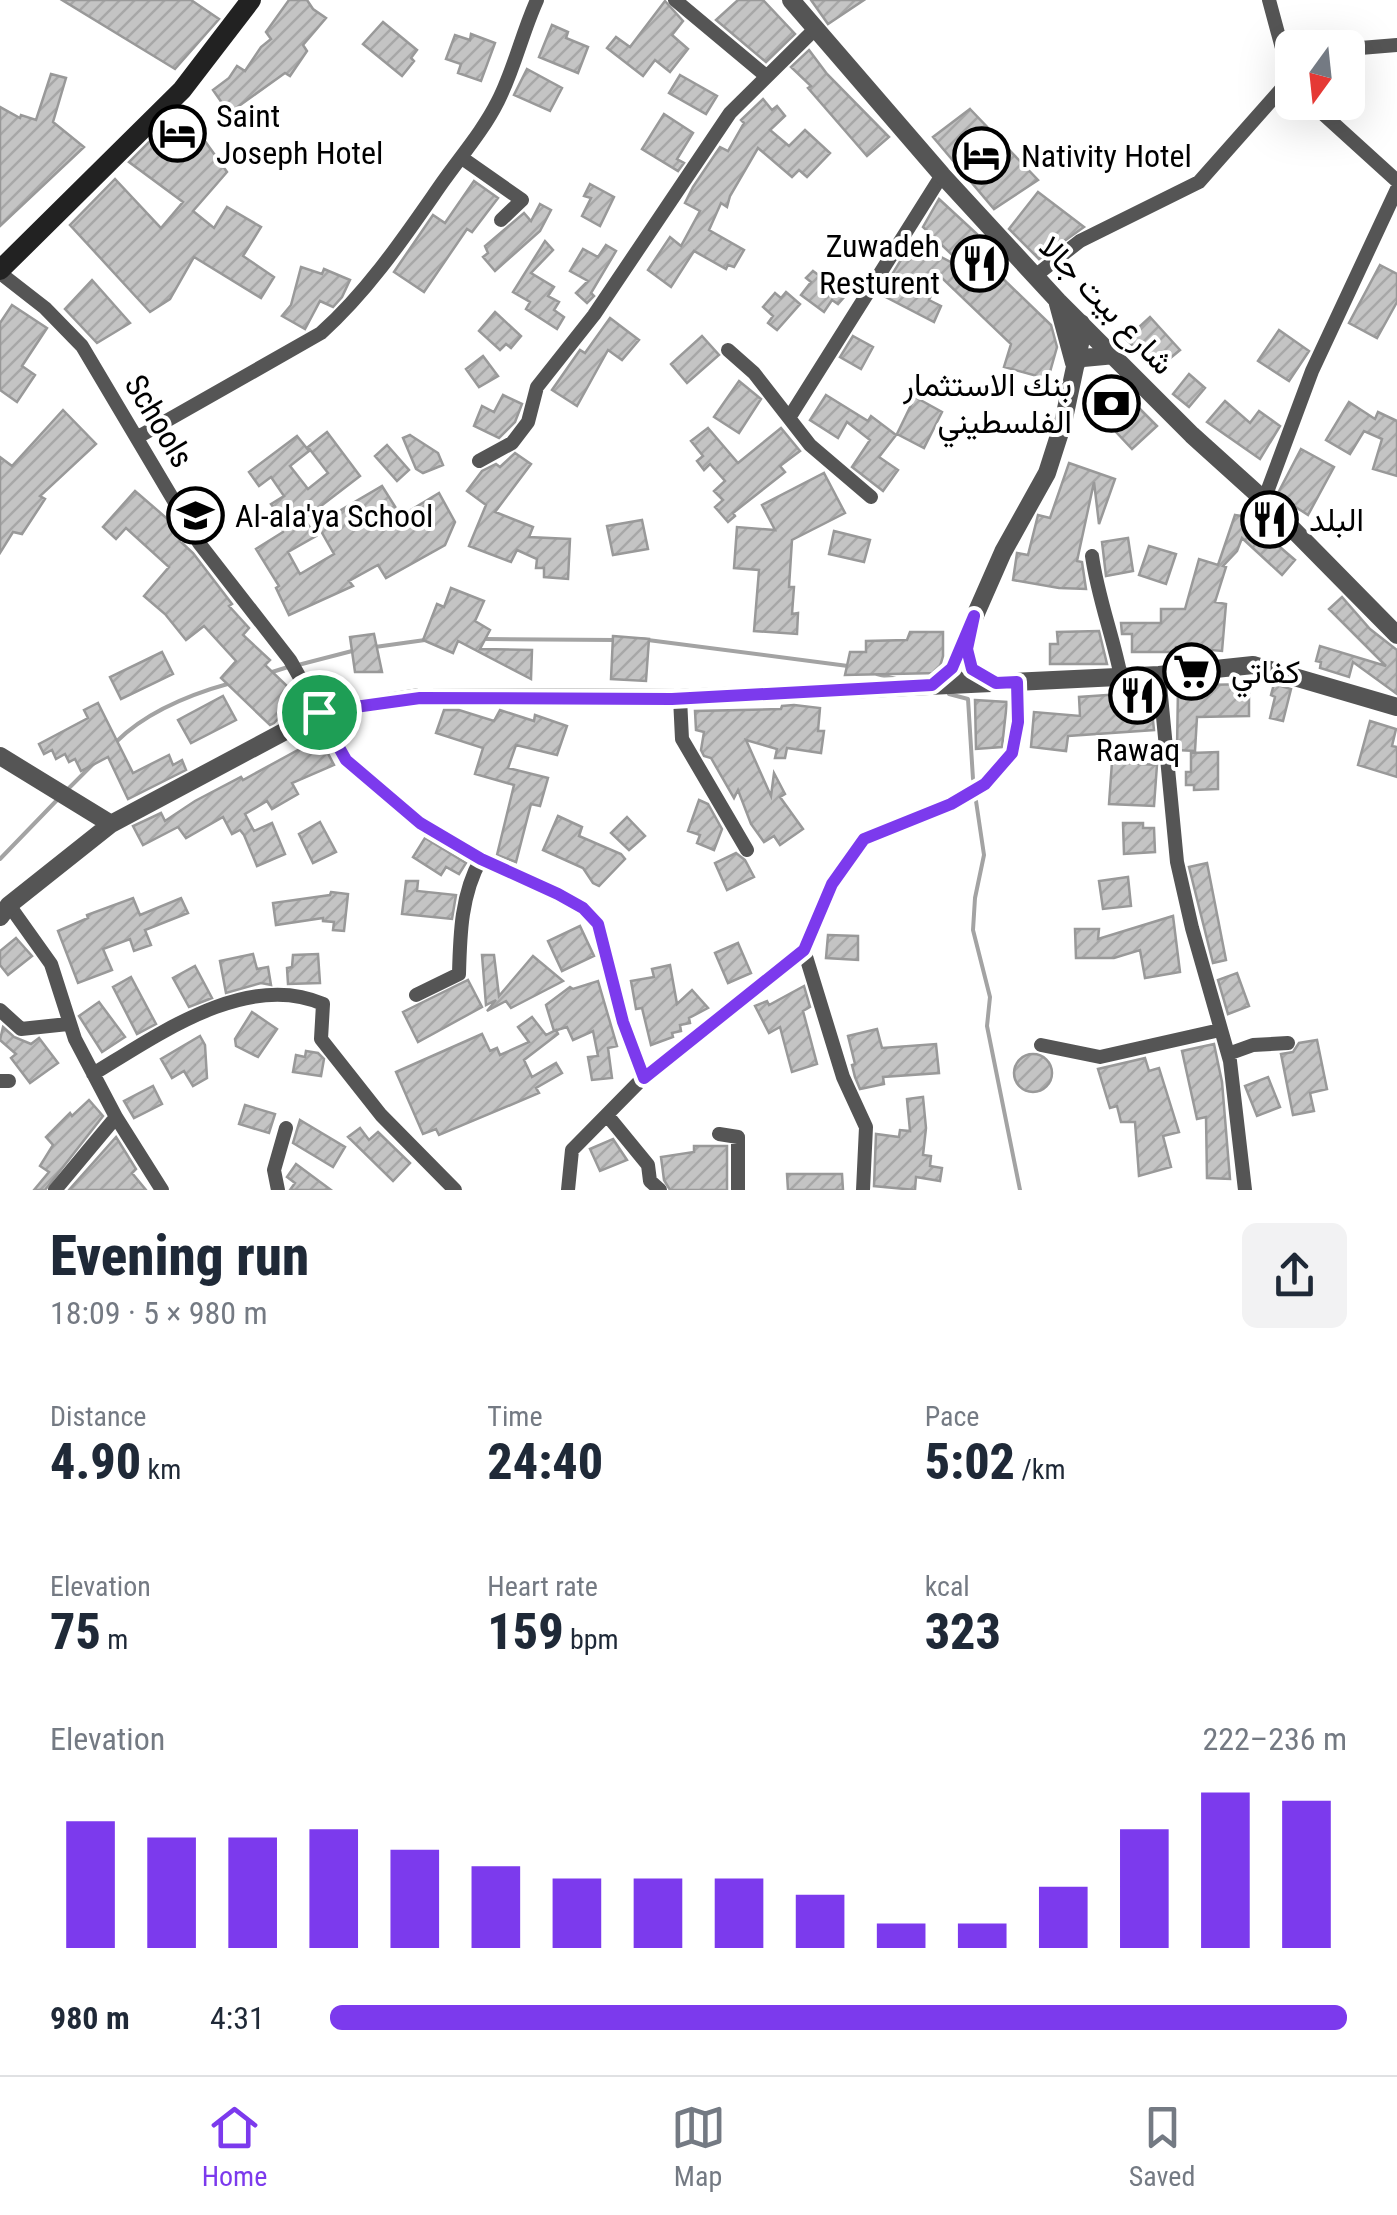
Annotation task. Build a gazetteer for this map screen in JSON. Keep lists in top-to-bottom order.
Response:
{
  "streets": {
    "street": ["شارع بيت جالا", "Schools"]
  },
  "places": {
    "hotel": ["Saint Joseph Hotel", "Nativity Hotel"],
    "restaurant": ["Zuwadeh Resturent", "البلد", "Rawaq"],
    "bank": ["بنك الاستثمار الفلسطيني"],
    "school or university": ["Al-ala'ya School"],
    "supermarket": ["كفاتي"]
  },
  "north": "bottom",
  "page": {
    "heading": ["Evening run", "18:09 · 5 × 980 m"],
    "stats": [
      ["Distance", "4.90 km"],
      ["Time", "24:40"],
      ["Pace", "5:02 /km"],
      ["Elevation", "75 m"],
      ["Heart rate", "159 bpm"],
      ["kcal", "323"]
    ],
    "chart": ["Elevation", "222–236 m"],
    "list": [
      {
        "name": "980 m",
        "note": "4:31"
      }
    ],
    "tabs": ["Home", "Map", "Saved"]
  }
}
